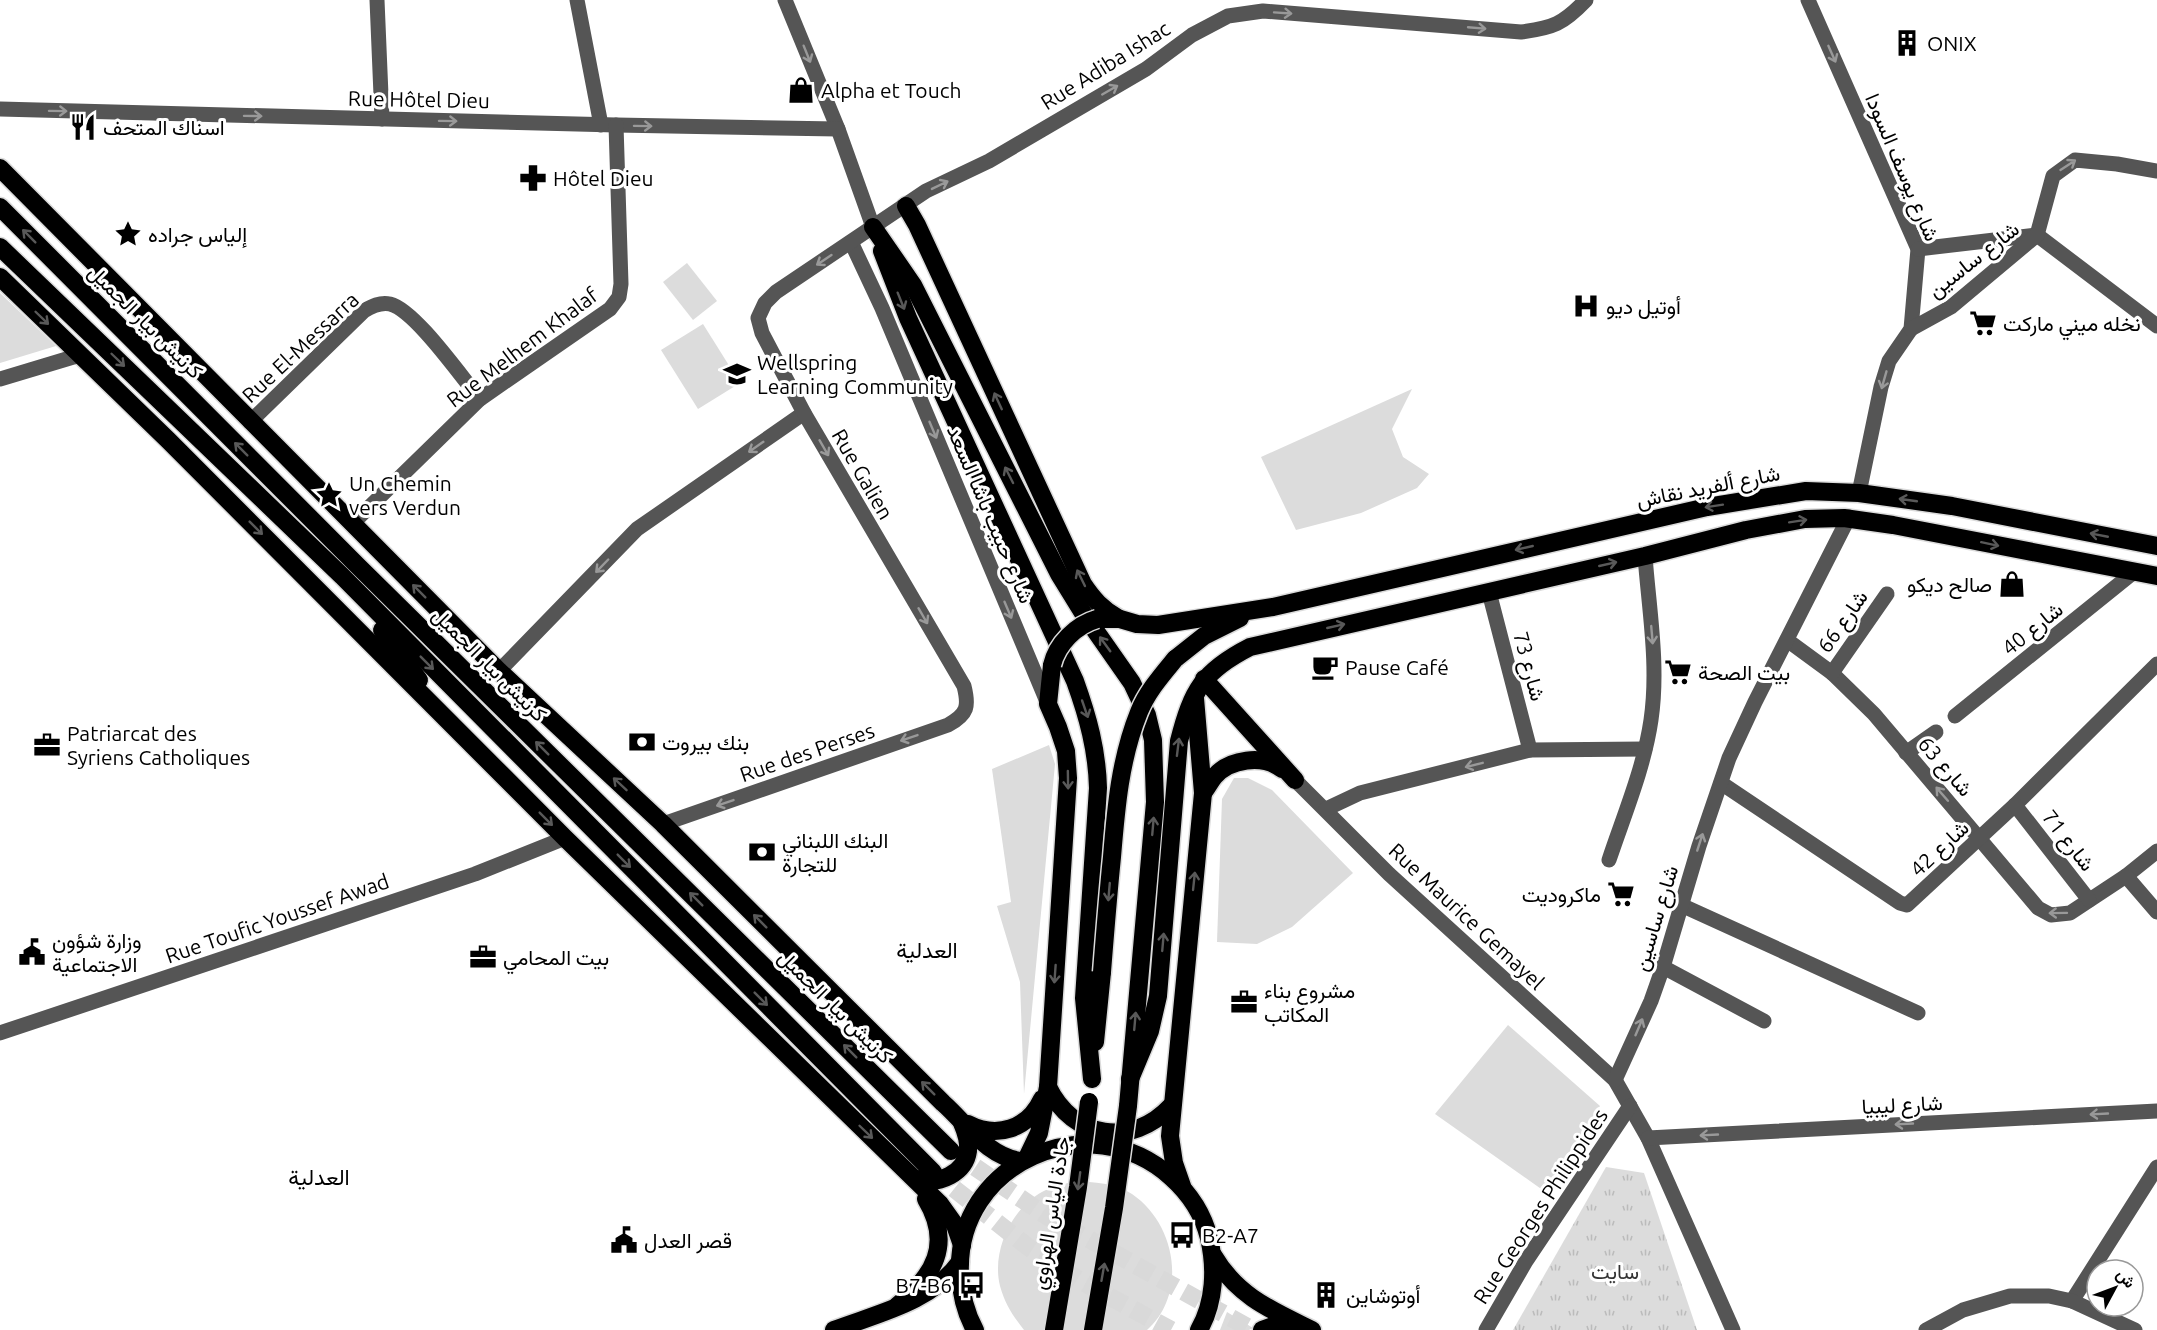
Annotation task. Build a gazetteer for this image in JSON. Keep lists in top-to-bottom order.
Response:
{
  "streets": {
    "highway": ["كرنيش بيار الجميل", "شارع ألفريد نقاش", "جادة الياس الهراوي"],
    "street": [
      "Rue Adiba Ishac",
      "Rue Hôtel Dieu",
      "شارع يوسف السودا",
      "شارع ساسين",
      "Rue El-Messarra",
      "Rue Melhem Khalaf",
      "Rue Galien",
      "شارع حبيب باشا السعد",
      "شارع 66",
      "شارع 40",
      "شارع 73",
      "Rue des Perses",
      "شارع 63",
      "شارع 71",
      "شارع 42",
      "Rue Maurice Gemayel",
      "Rue Toufic Youssef Awad",
      "شارع ليبيا",
      "Rue Georges Philippides"
    ]
  },
  "crossings": [
    ["Rue Adiba Ishac", "Rue Galien"],
    ["Rue Hôtel Dieu", "Rue Melhem Khalaf"],
    ["شارع يوسف السودا", "شارع ساسين"],
    ["شارع يوسف السودا", "شارع ألفريد نقاش"],
    ["شارع ساسين", "شارع 63"],
    ["شارع ساسين", "شارع 42"],
    ["شارع ساسين", "Rue Maurice Gemayel"],
    ["Rue El-Messarra", "Rue Melhem Khalaf"],
    ["Rue Galien", "شارع حبيب باشا السعد"],
    ["Rue Galien", "Rue des Perses"],
    ["شارع 66", "شارع 63"],
    ["شارع 63", "شارع 71"],
    ["شارع 63", "شارع 42"],
    ["شارع 71", "شارع 42"]
  ],
  "one_way": [
    "Rue Adiba Ishac",
    "Rue Hôtel Dieu",
    "شارع يوسف السودا",
    "شارع ساسين",
    "Rue Galien",
    "شارع حبيب باشا السعد",
    "Rue des Perses",
    "شارع 63",
    "شارع ليبيا"
  ],
  "districts": ["العدلية", "العدلية"],
  "parks": ["سايت"],
  "places": {
    "building": ["ONIX", "أوتوشاين"],
    "shop": ["Alpha et Touch", "صالح ديكو"],
    "restaurant": ["اسناك المتحف"],
    "pharmacy": ["Hôtel Dieu"],
    "place": ["إلياس جراده", "Un Chemin vers Verdun"],
    "hospital": ["أوتيل ديو"],
    "supermarket": ["نخله ميني ماركت", "بيت الصحة", "ماكروديت"],
    "school or university": ["Wellspring Learning Community"],
    "cafe": ["Pause Café"],
    "bank": ["بنك بيروت", "البنك اللبناني للتجارة"],
    "office": ["Patriarcat des Syriens Catholiques", "بيت المحامي", "مشروع بناء المكاتب"],
    "public building": ["وزارة شؤون الاجتماعية", "قصر العدل"],
    "bus stop": ["B2-A7", "B7-B6"]
  },
  "north": "top right"
}
